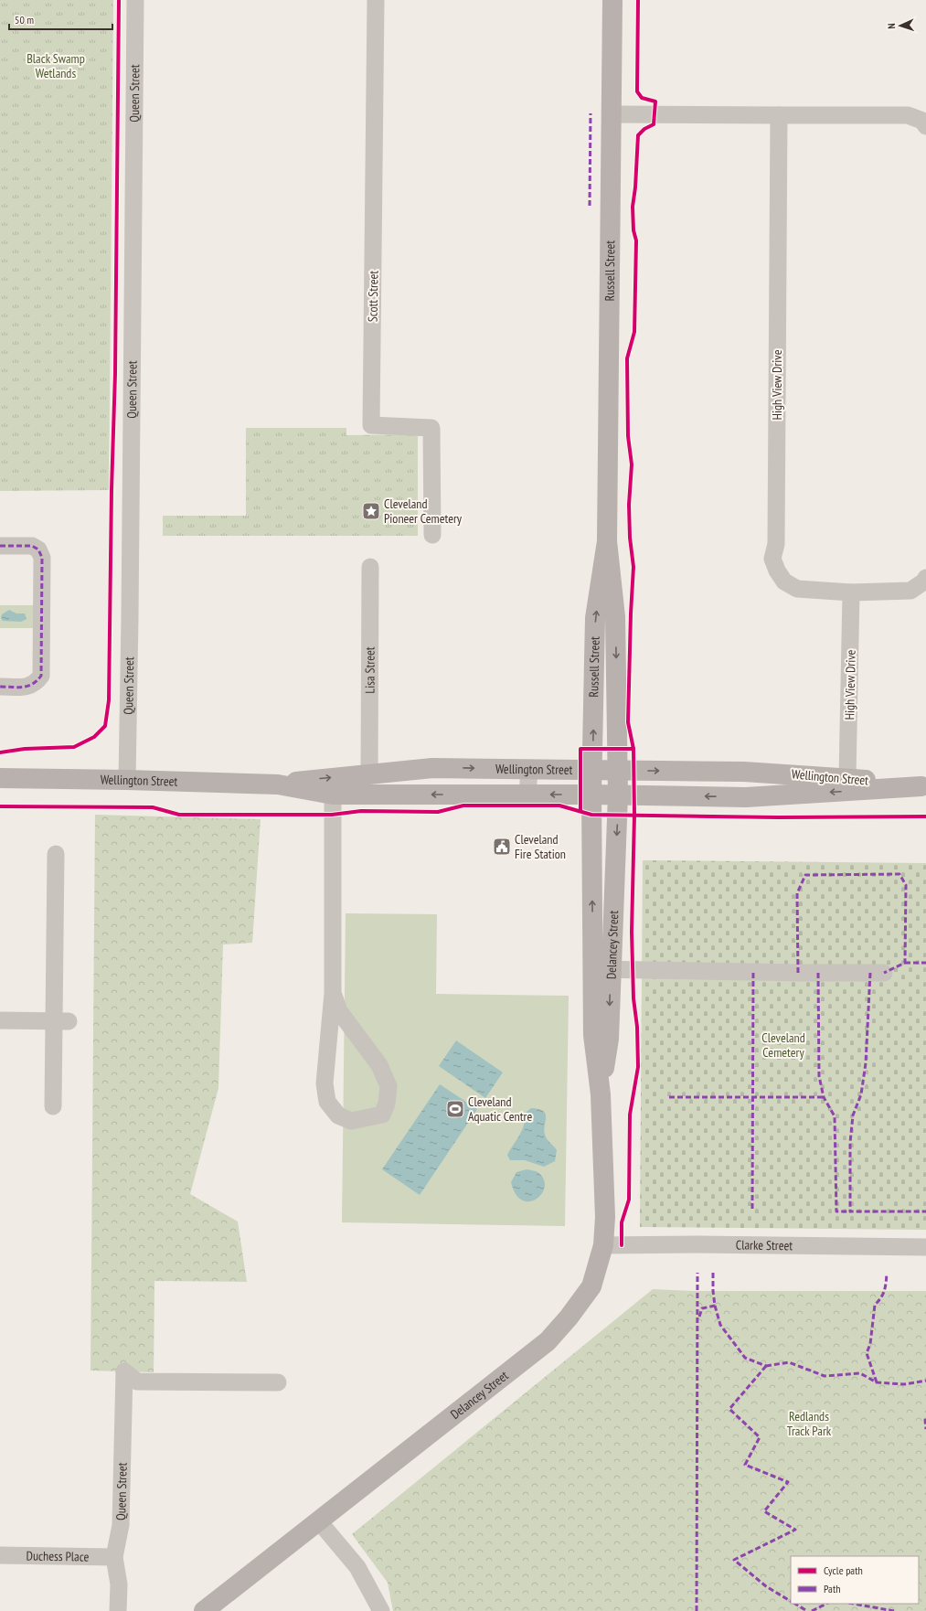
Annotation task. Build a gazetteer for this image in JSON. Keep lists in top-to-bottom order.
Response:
{
  "streets": {
    "main road": ["Russell Street", "Wellington Street", "Delancey Street"],
    "street": [
      "Queen Street",
      "Scott Street",
      "High View Drive",
      "Lisa Street",
      "Clarke Street",
      "Duchess Place"
    ]
  },
  "crossings": [
    ["Queen Street", "Wellington Street"],
    ["Queen Street", "Duchess Place"],
    ["Russell Street", "Wellington Street"],
    ["Russell Street", "Delancey Street"],
    ["High View Drive", "Wellington Street"],
    ["Lisa Street", "Wellington Street"],
    ["Wellington Street", "Delancey Street"],
    ["Delancey Street", "Clarke Street"]
  ],
  "parks": ["Black Swamp Wetlands", "Cleveland Cemetery", "Redlands Track Park"],
  "places": {
    "place": ["Cleveland Pioneer Cemetery"],
    "public building": ["Cleveland Fire Station"],
    "sports": ["Cleveland Aquatic Centre"]
  },
  "legend": ["Cycle path", "Path"],
  "scale_bar": "50 m",
  "north": "left"
}
